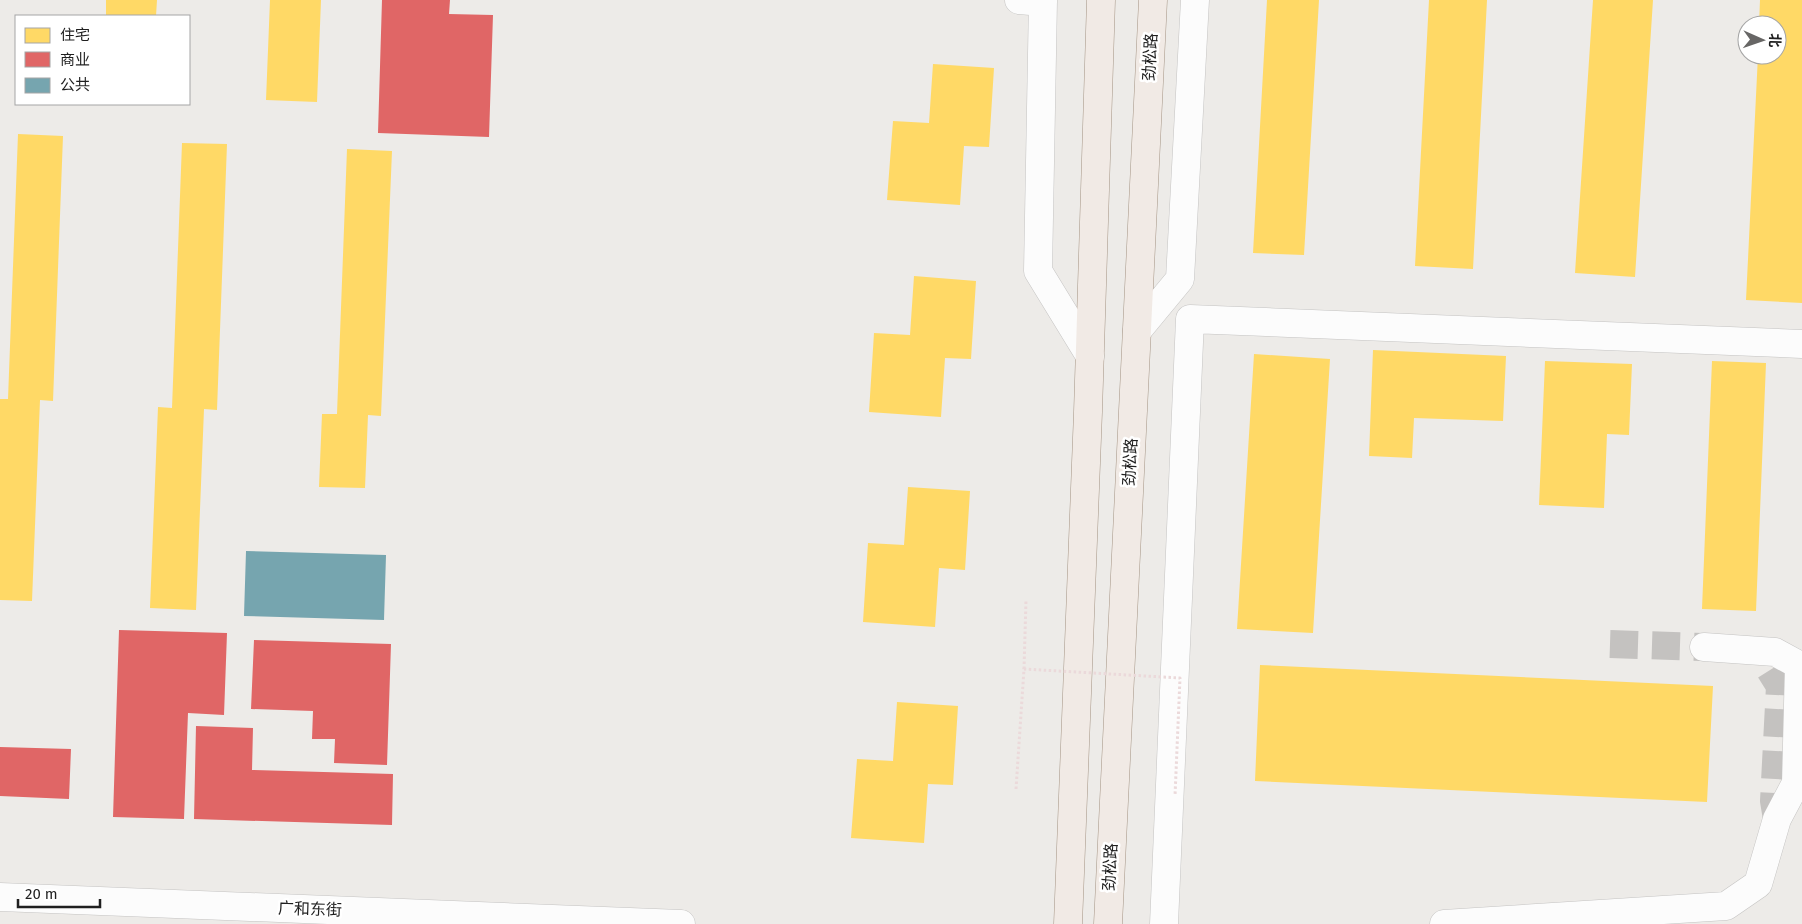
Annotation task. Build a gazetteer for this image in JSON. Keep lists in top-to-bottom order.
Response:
{
  "streets": {
    "main road": ["劲松路"],
    "street": ["广和东街"]
  },
  "legend": ["住宅", "商业", "公共"],
  "scale_bar": "20 m",
  "north": "right"
}
